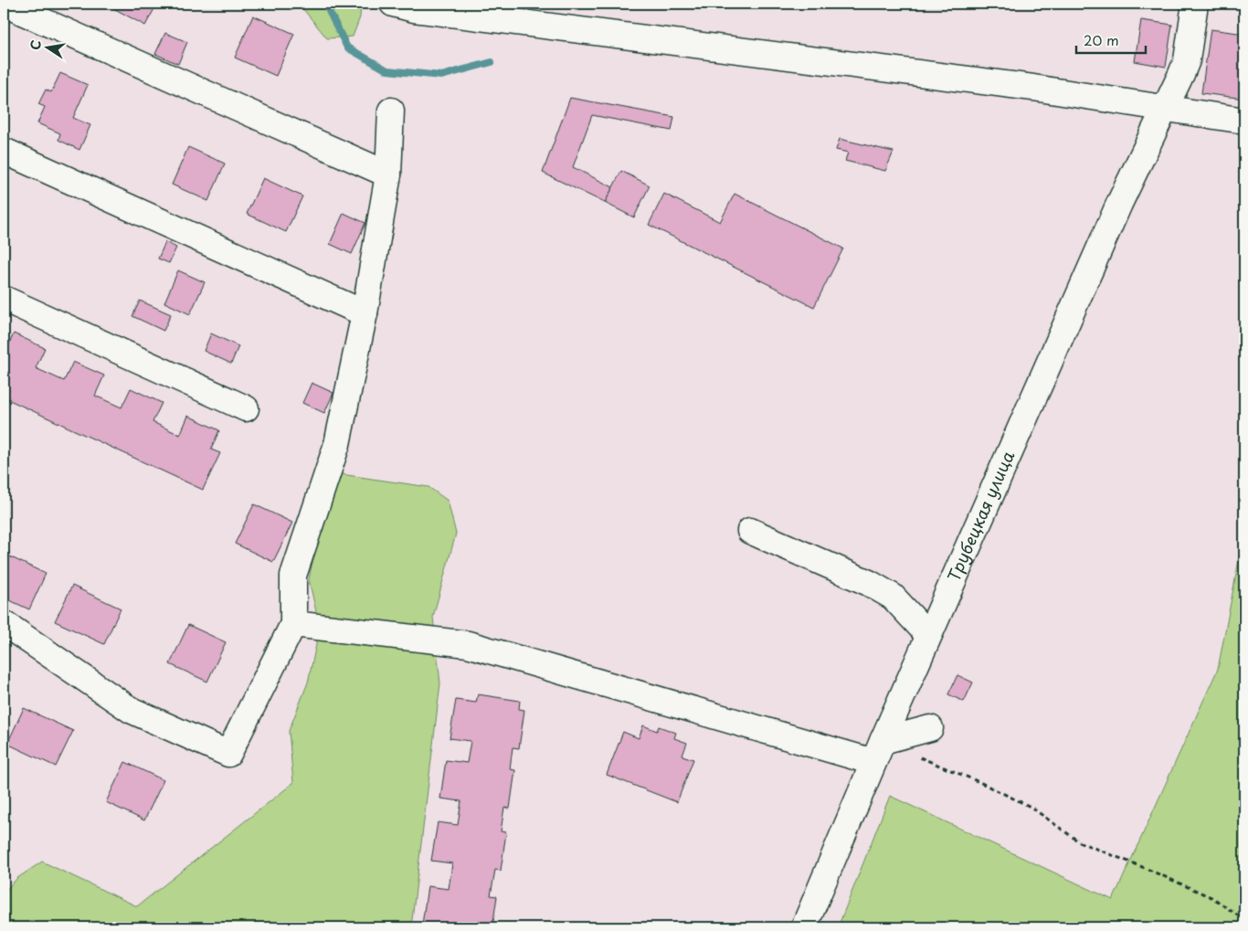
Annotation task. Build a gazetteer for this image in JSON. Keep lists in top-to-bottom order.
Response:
{
  "streets": {
    "street": ["Трубецкая улица"]
  },
  "scale_bar": "20 m",
  "north": "left"
}
